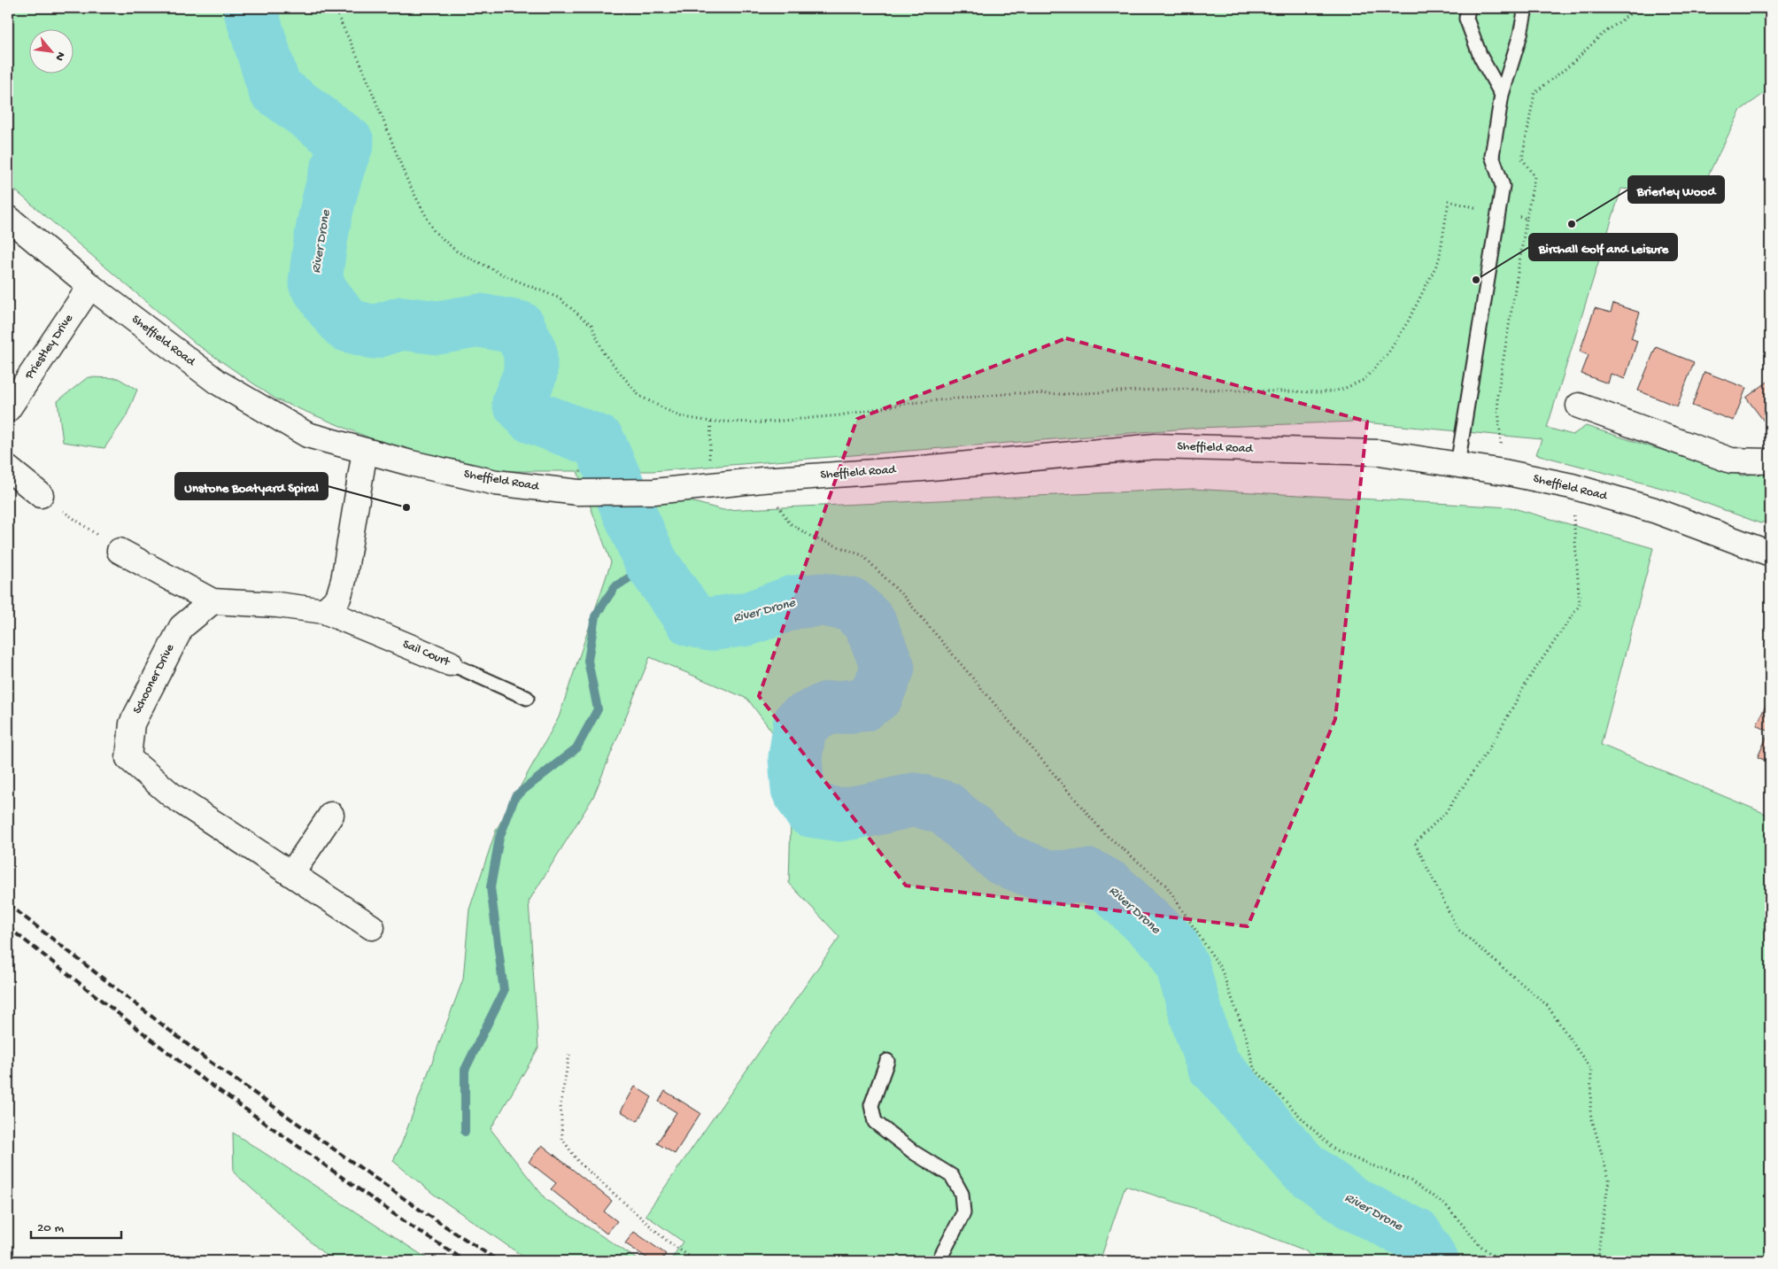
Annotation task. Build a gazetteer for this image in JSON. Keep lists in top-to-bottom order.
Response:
{
  "streets": {
    "main road": [
      "Sheffield Road",
      "Priestley Drive",
      "Sail Court",
      "Schooner Drive"
    ]
  },
  "crossings": [
    ["Sheffield Road", "Priestley Drive"]
  ],
  "water": ["River Drone"],
  "places": ["Brierley Wood", "Birchall Golf and Leisure", "Unstone Boatyard Spiral"],
  "scale_bar": "20 m",
  "north": "bottom right"
}
